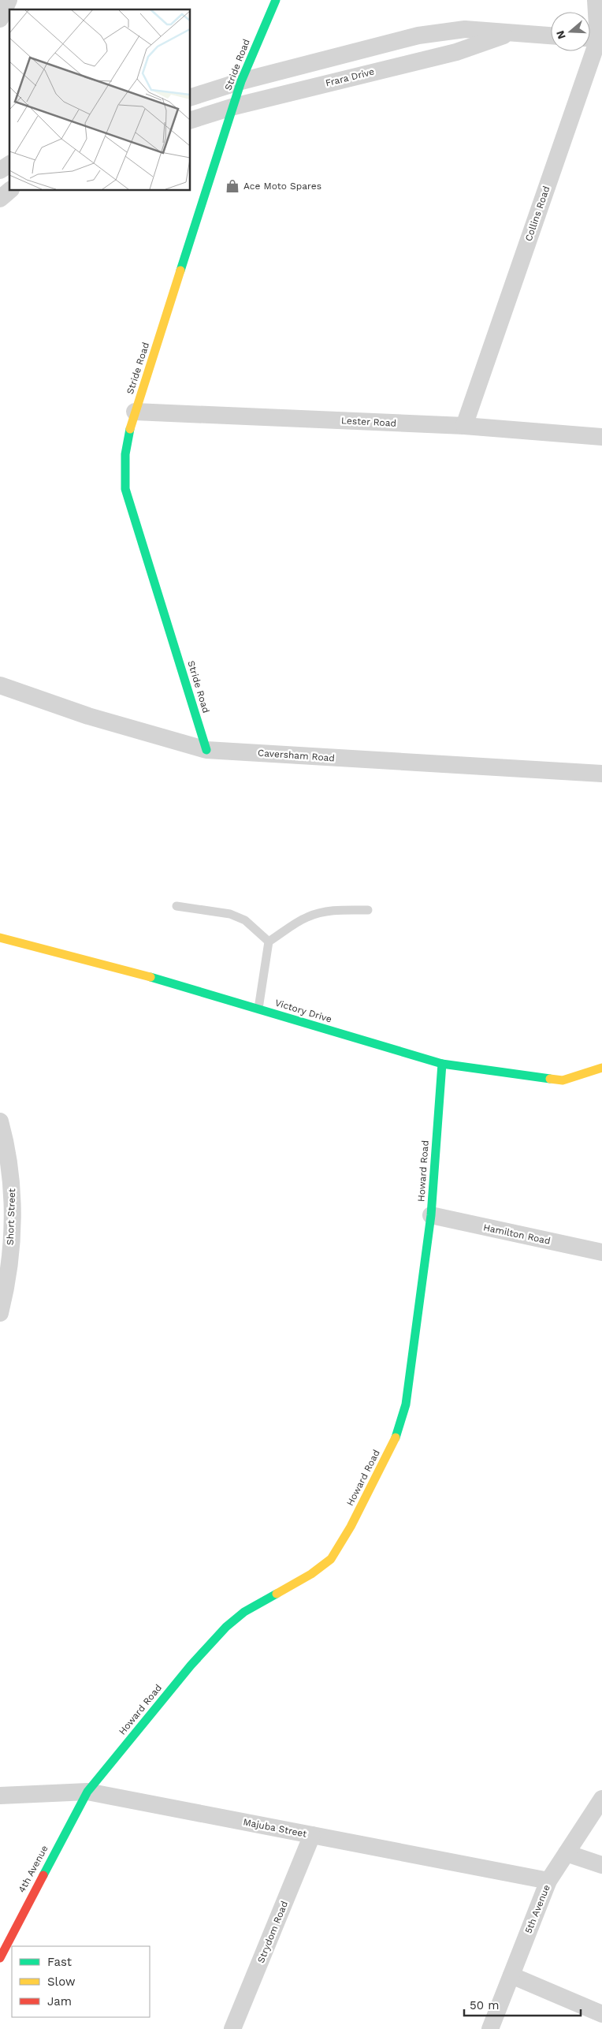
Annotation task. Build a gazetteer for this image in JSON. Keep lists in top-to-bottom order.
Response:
{
  "streets": {
    "street": [
      "Stride Road",
      "Frara Drive",
      "Collins Road",
      "Lester Road",
      "Caversham Road",
      "Victory Drive",
      "Howard Road",
      "Short Street",
      "Hamilton Road",
      "Majuba Street",
      "4th Avenue",
      "5th Avenue",
      "Strydom Road"
    ]
  },
  "crossings": [
    ["Stride Road", "Frara Drive"],
    ["Stride Road", "Lester Road"],
    ["Stride Road", "Caversham Road"],
    ["Collins Road", "Lester Road"],
    ["Victory Drive", "Howard Road"],
    ["Howard Road", "Hamilton Road"],
    ["Howard Road", "Majuba Street"],
    ["Howard Road", "4th Avenue"],
    ["Majuba Street", "4th Avenue"],
    ["Majuba Street", "5th Avenue"],
    ["Majuba Street", "Strydom Road"]
  ],
  "places": {
    "shop": ["Ace Moto Spares"]
  },
  "legend": ["Fast", "Slow", "Jam"],
  "scale_bar": "50 m",
  "north": "left"
}
